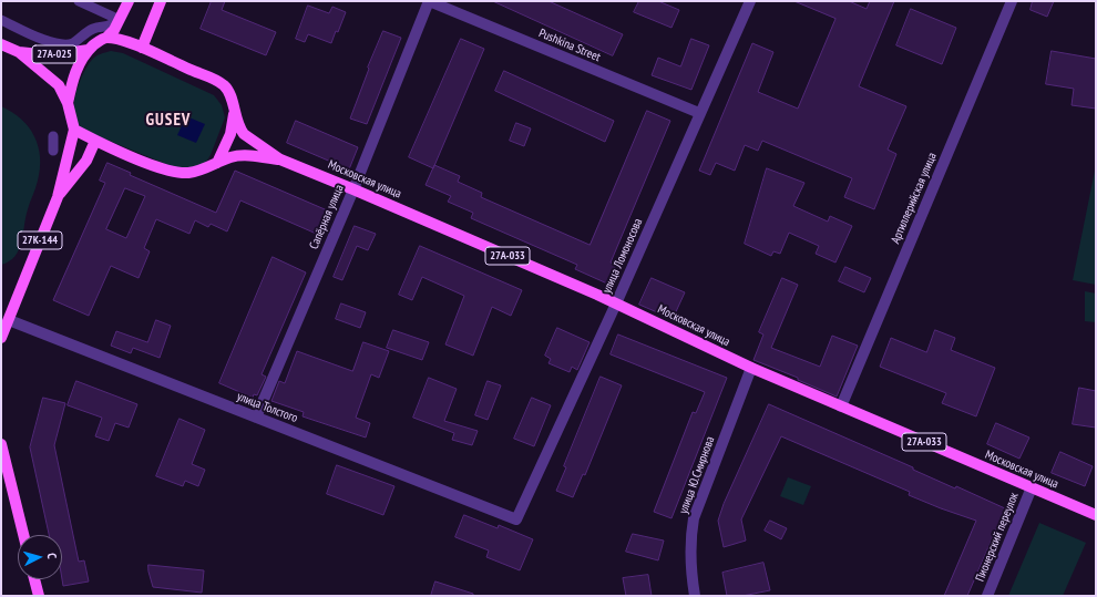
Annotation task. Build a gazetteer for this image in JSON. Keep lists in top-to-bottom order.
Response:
{
  "streets": {
    "main road": [
      "27А-025",
      "Московская улица",
      "27К-144",
      "27А-033"
    ],
    "street": [
      "Pushkina Street",
      "Артиллерийская улица",
      "Сапёрная улица",
      "улица Ломоносова",
      "улица Толстого",
      "улица Ю.Смирнова",
      "Пионерский переулок"
    ]
  },
  "crossings": [
    ["Pushkina Street", "Сапёрная улица"],
    ["Pushkina Street", "улица Ломоносова"],
    ["27А-025", "Московская улица"],
    ["27А-025", "27К-144"],
    ["Московская улица", "Артиллерийская улица"],
    ["Московская улица", "Сапёрная улица"],
    ["Московская улица", "27К-144"],
    ["Московская улица", "улица Ломоносова"],
    ["Московская улица", "улица Ю.Смирнова"],
    ["Московская улица", "Пионерский переулок"],
    ["Сапёрная улица", "улица Толстого"],
    ["27К-144", "улица Толстого"],
    ["улица Ломоносова", "улица Толстого"]
  ],
  "districts": ["GUSEV"],
  "north": "right"
}
